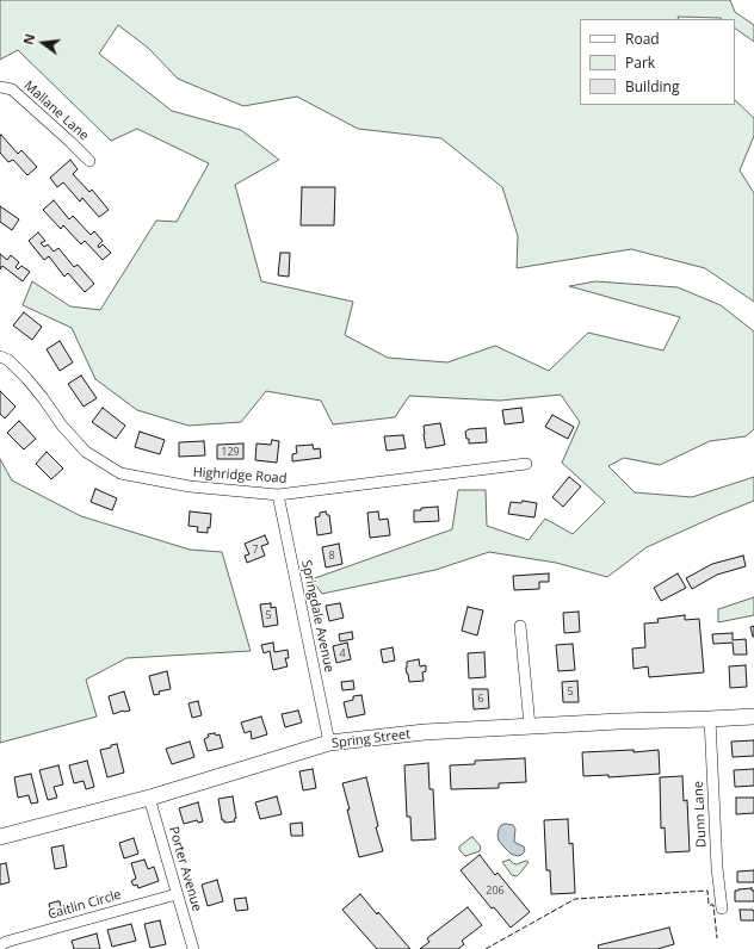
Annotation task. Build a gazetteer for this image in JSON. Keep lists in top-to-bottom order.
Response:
{
  "streets": {
    "main road": ["Spring Street"],
    "street": [
      "Mallane Lane",
      "Highridge Road",
      "Springdale Avenue",
      "Dunn Lane",
      "Porter Avenue",
      "Caitlin Circle"
    ]
  },
  "crossings": [
    ["Highridge Road", "Springdale Avenue"],
    ["Springdale Avenue", "Spring Street"],
    ["Spring Street", "Dunn Lane"],
    ["Spring Street", "Porter Avenue"],
    ["Porter Avenue", "Caitlin Circle"]
  ],
  "house_numbers": [
    "129",
    "7",
    "8",
    "5",
    "4",
    "5",
    "6",
    "206"
  ],
  "legend": ["Road", "Park", "Building"],
  "north": "left"
}
